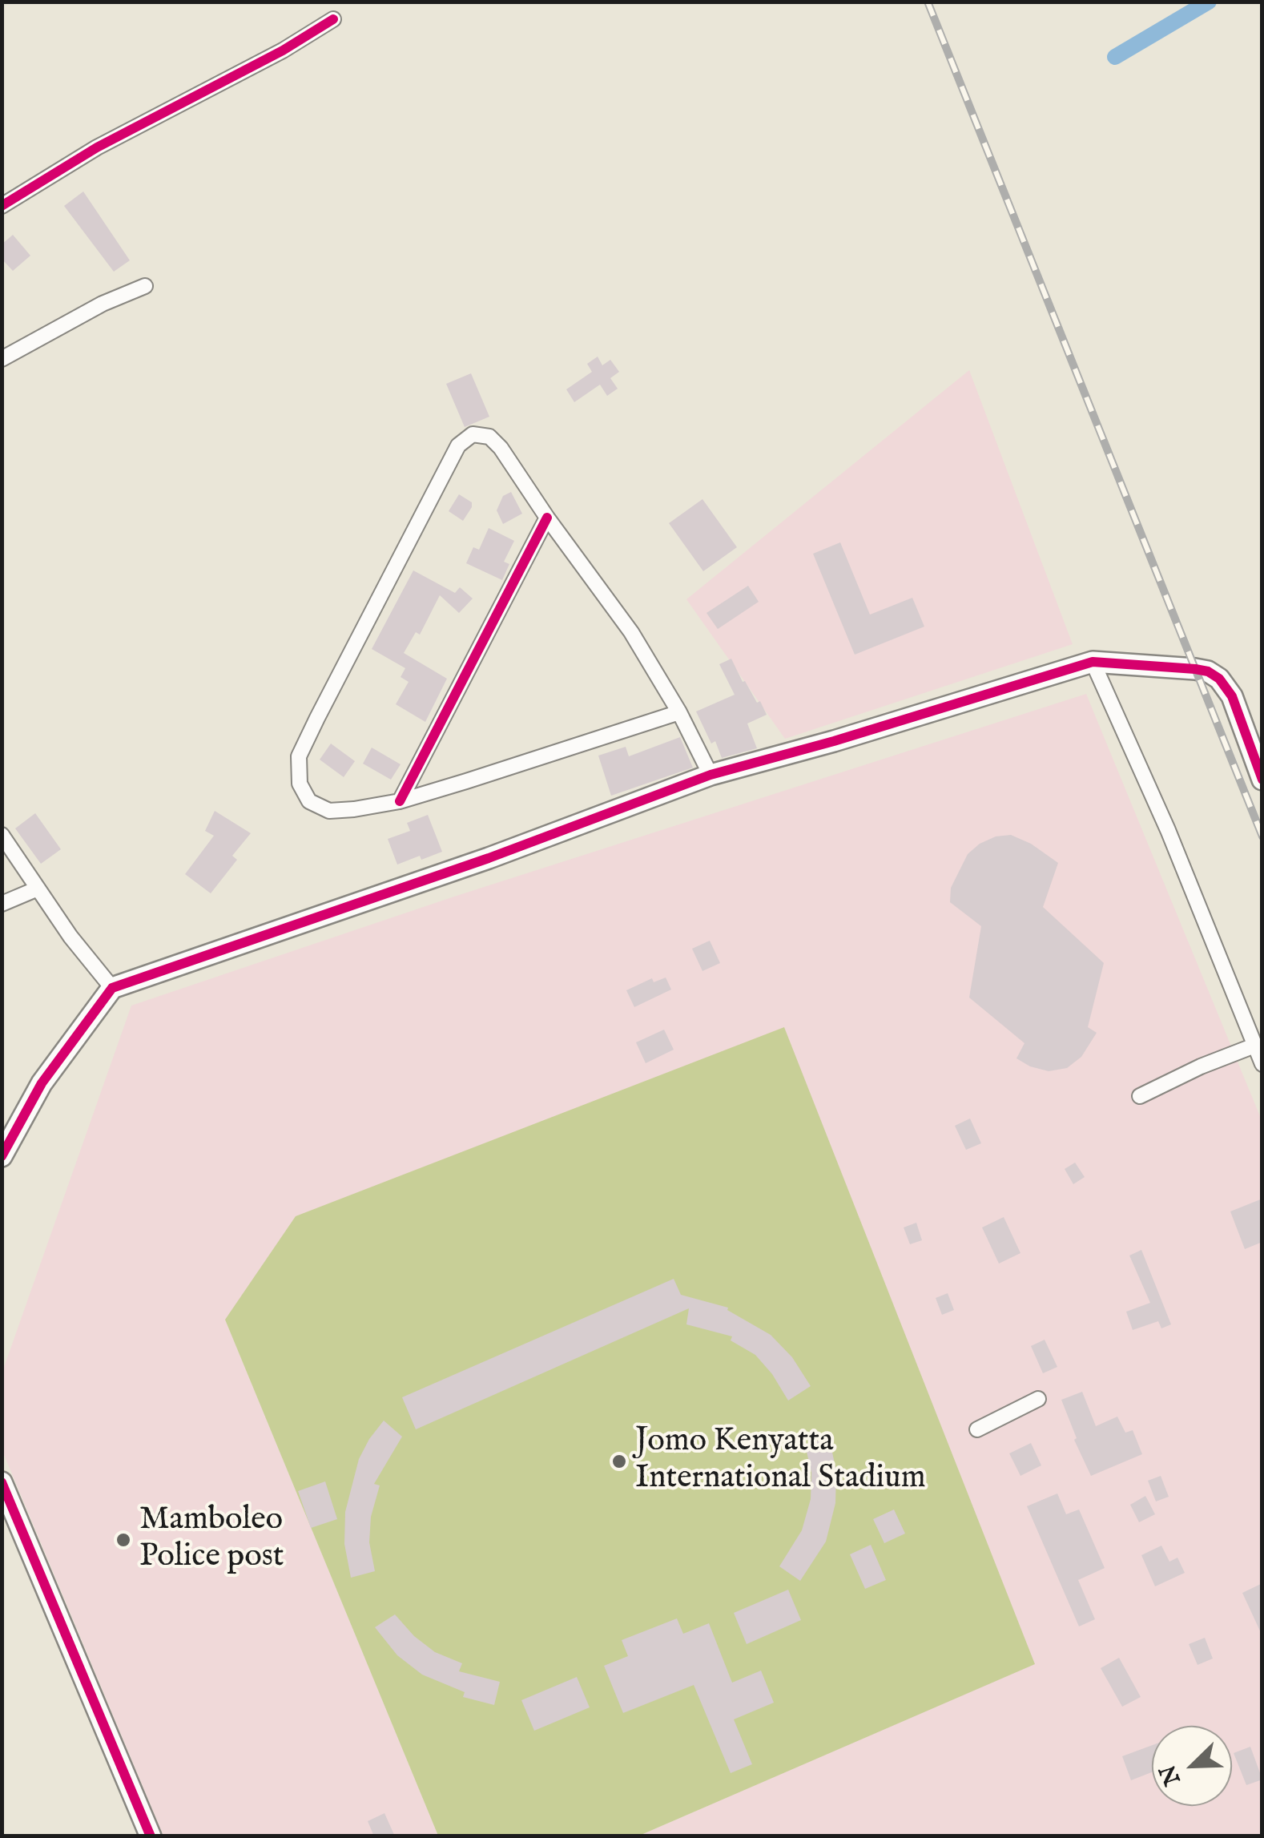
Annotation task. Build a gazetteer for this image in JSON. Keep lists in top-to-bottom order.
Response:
{
  "places": ["Jomo Kenyatta International Stadium", "Mamboleo Police post"],
  "north": "bottom left"
}
